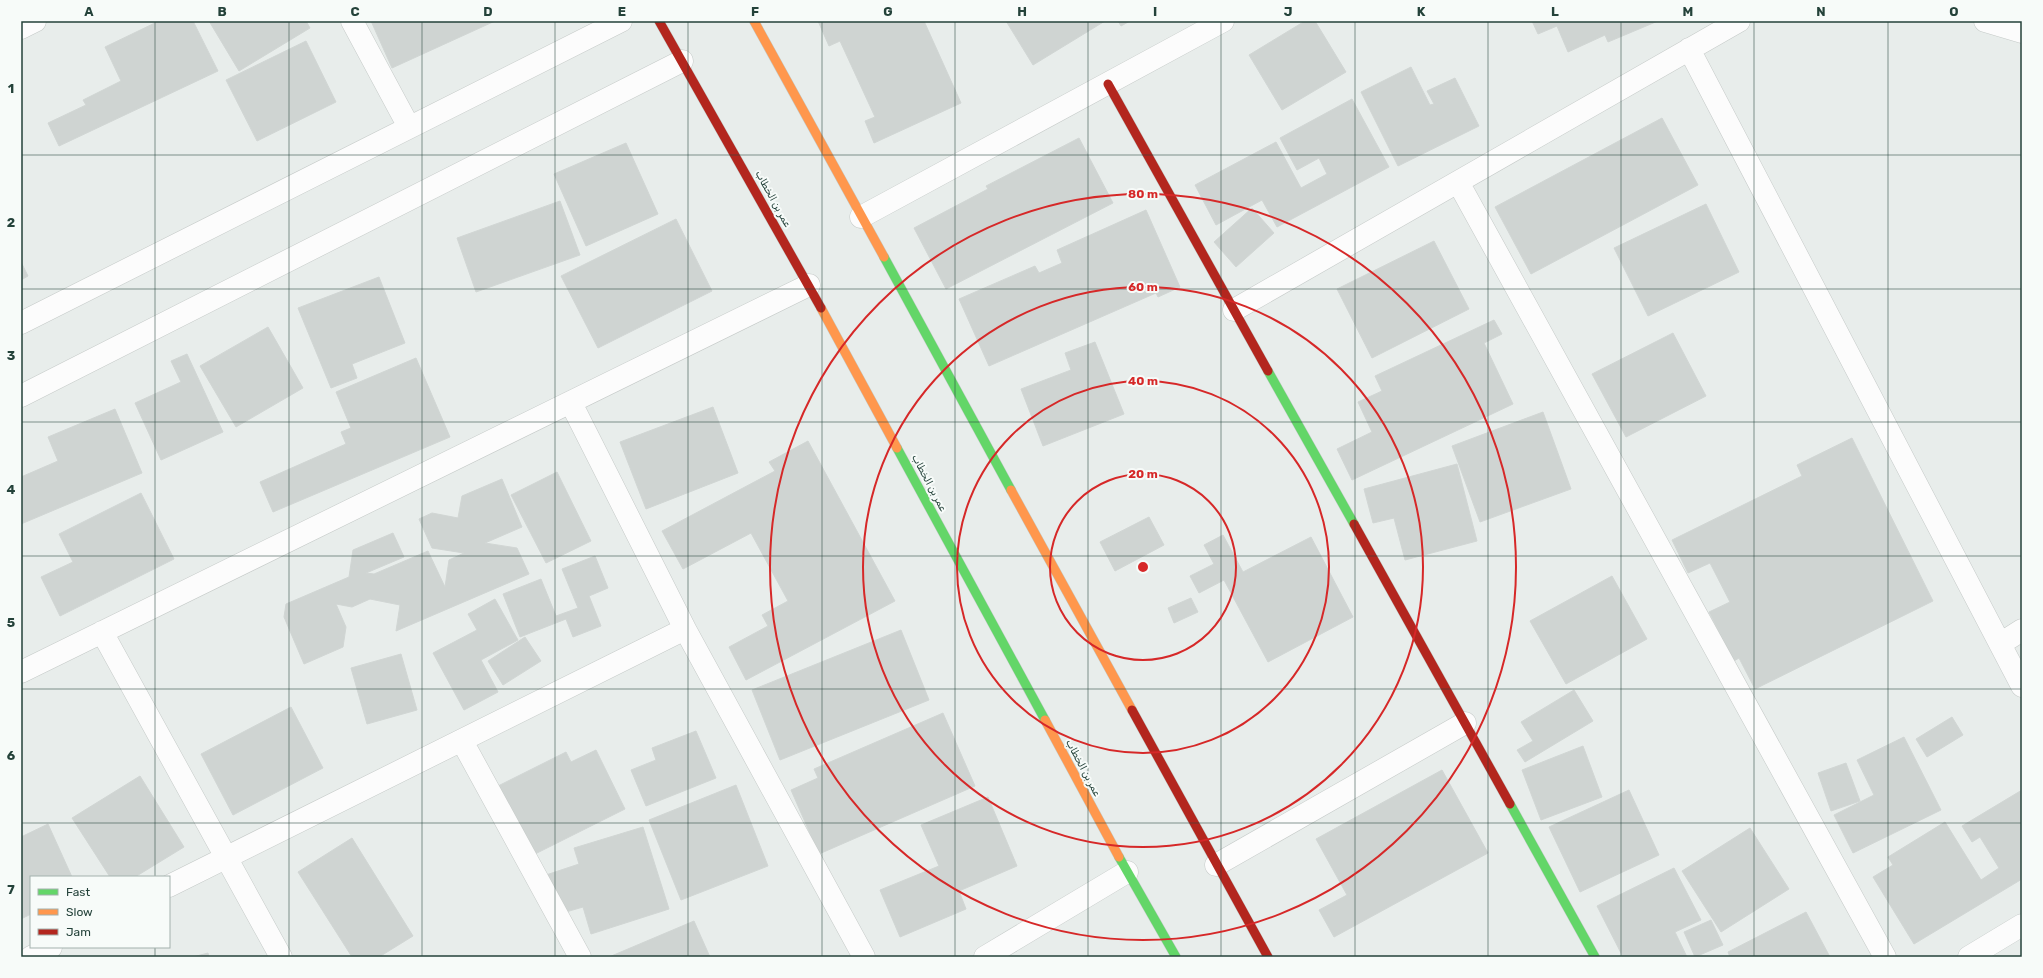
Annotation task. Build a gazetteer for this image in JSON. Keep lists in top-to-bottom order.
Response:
{
  "streets": {
    "street": ["عمر بن الخطاب"]
  },
  "legend": ["Fast", "Slow", "Jam"],
  "grid": {
    "columns": [
      "A",
      "B",
      "C",
      "D",
      "E",
      "F",
      "G",
      "H",
      "I",
      "J",
      "K",
      "L",
      "M",
      "N",
      "O"
    ],
    "rows": [
      "1",
      "2",
      "3",
      "4",
      "5",
      "6",
      "7"
    ]
  },
  "rings": [
    "80 m",
    "60 m",
    "40 m",
    "20 m"
  ]
}
